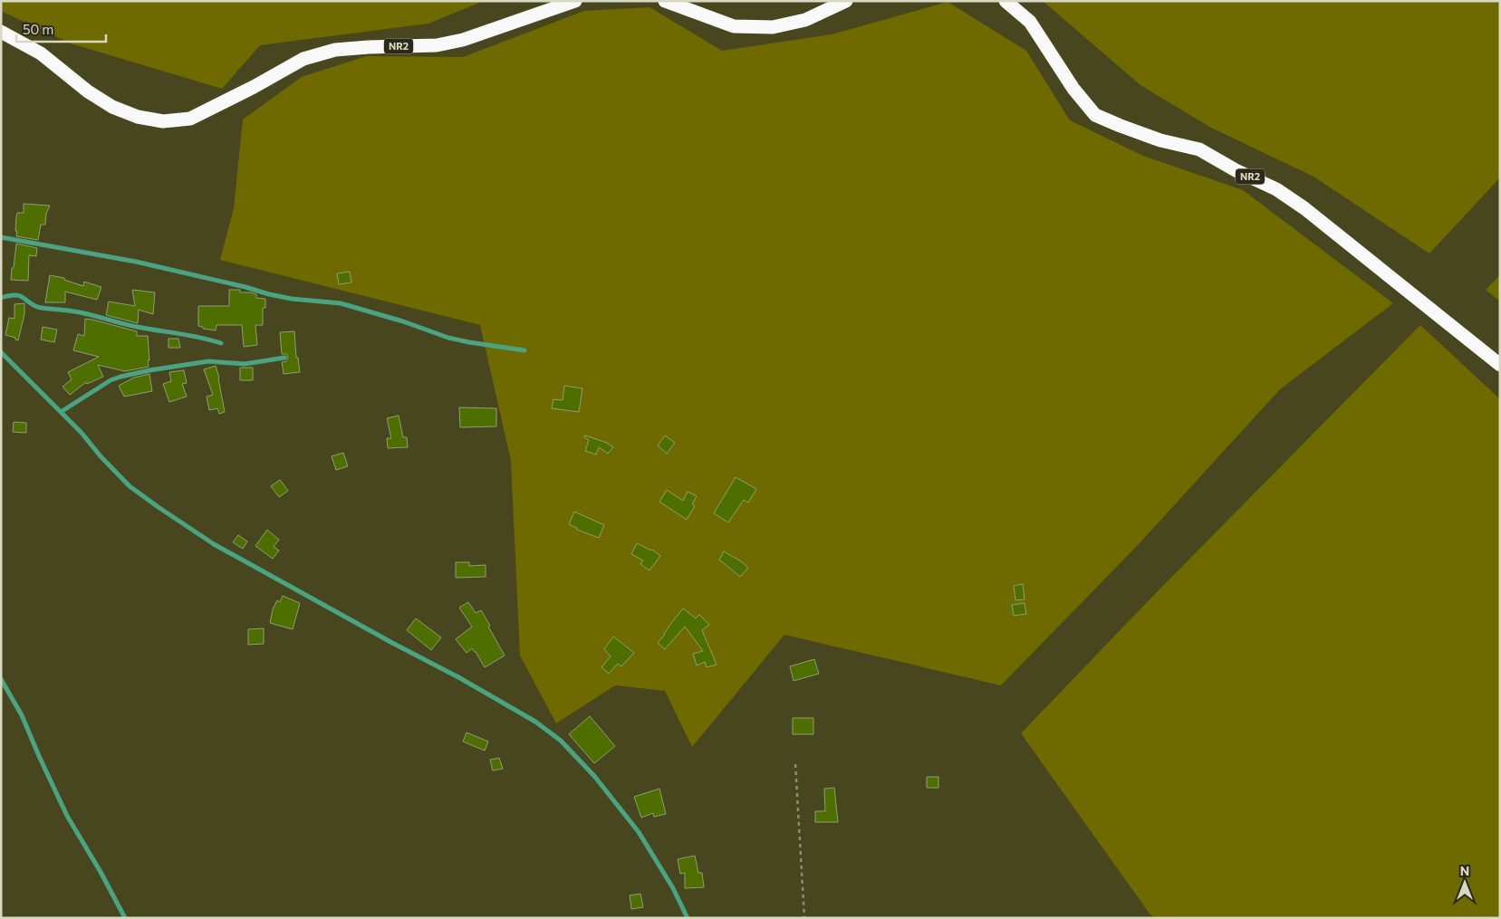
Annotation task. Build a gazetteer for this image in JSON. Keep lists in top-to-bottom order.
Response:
{
  "streets": {
    "highway": ["NR2"]
  },
  "scale_bar": "50 m",
  "north": "top"
}
